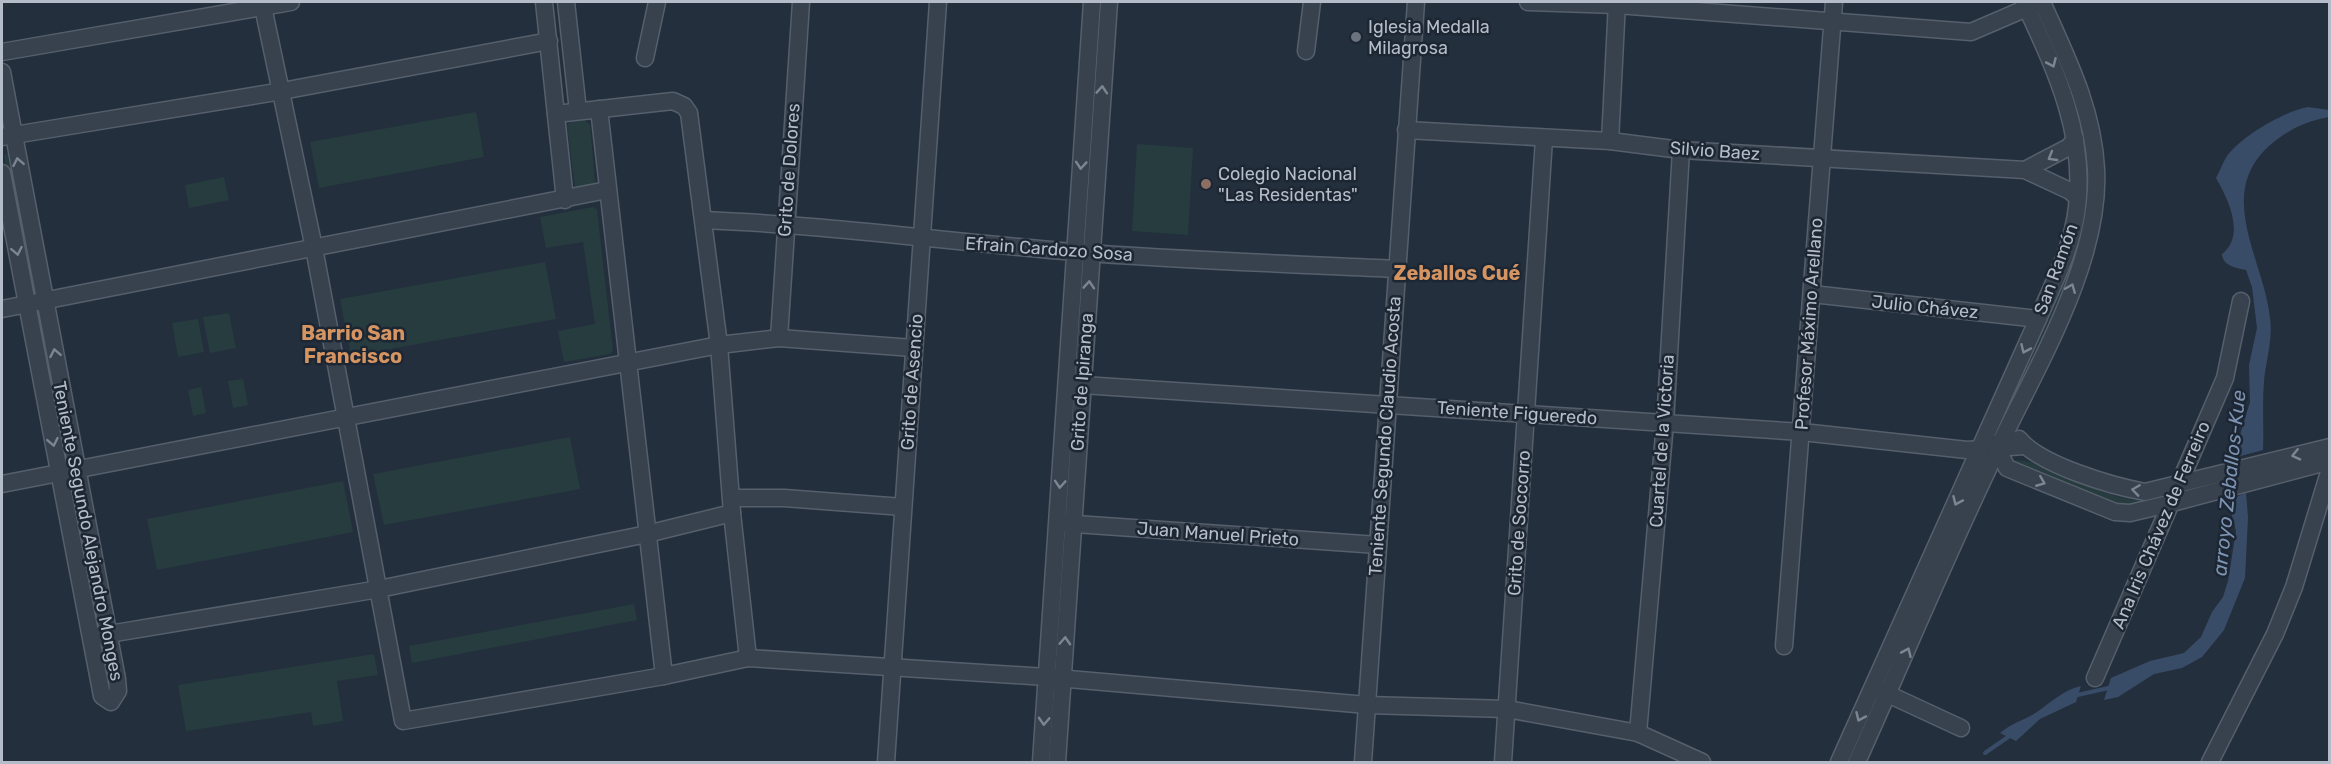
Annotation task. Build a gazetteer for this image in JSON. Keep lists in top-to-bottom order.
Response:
{
  "streets": {
    "street": [
      "Silvio Baez",
      "Grito de Dolores",
      "Efrain Cardozo Sosa",
      "San Ramón",
      "Julio Chávez",
      "Profesor Máximo Arellano",
      "Grito de Asencio",
      "Grito de Ipiranga",
      "Teniente Figueredo",
      "Teniente Segundo Claudio Acosta",
      "Cuartel de la Victoria",
      "Grito de Soccorro",
      "Ana Iris Chávez de Ferreiro",
      "Teniente Segundo Alejandro Monges",
      "Juan Manuel Prieto"
    ]
  },
  "crossings": [
    ["Silvio Baez", "San Ramón"],
    ["Silvio Baez", "Profesor Máximo Arellano"],
    ["Silvio Baez", "Teniente Segundo Claudio Acosta"],
    ["Silvio Baez", "Cuartel de la Victoria"],
    ["Silvio Baez", "Grito de Soccorro"],
    ["Grito de Dolores", "Efrain Cardozo Sosa"],
    ["Efrain Cardozo Sosa", "Grito de Asencio"],
    ["Efrain Cardozo Sosa", "Grito de Ipiranga"],
    ["Efrain Cardozo Sosa", "Teniente Segundo Claudio Acosta"],
    ["San Ramón", "Julio Chávez"],
    ["San Ramón", "Teniente Figueredo"],
    ["Julio Chávez", "Profesor Máximo Arellano"],
    ["Profesor Máximo Arellano", "Teniente Figueredo"],
    ["Grito de Ipiranga", "Teniente Figueredo"],
    ["Grito de Ipiranga", "Juan Manuel Prieto"],
    ["Teniente Figueredo", "Teniente Segundo Claudio Acosta"],
    ["Teniente Figueredo", "Cuartel de la Victoria"],
    ["Teniente Figueredo", "Grito de Soccorro"],
    ["Teniente Segundo Claudio Acosta", "Juan Manuel Prieto"]
  ],
  "districts": ["Zeballos Cué", "Barrio San Francisco"],
  "water": ["arroyo Zeballos-Kue"],
  "places": ["Iglesia Medalla Milagrosa", "Colegio Nacional \"Las Residentas\""]
}
